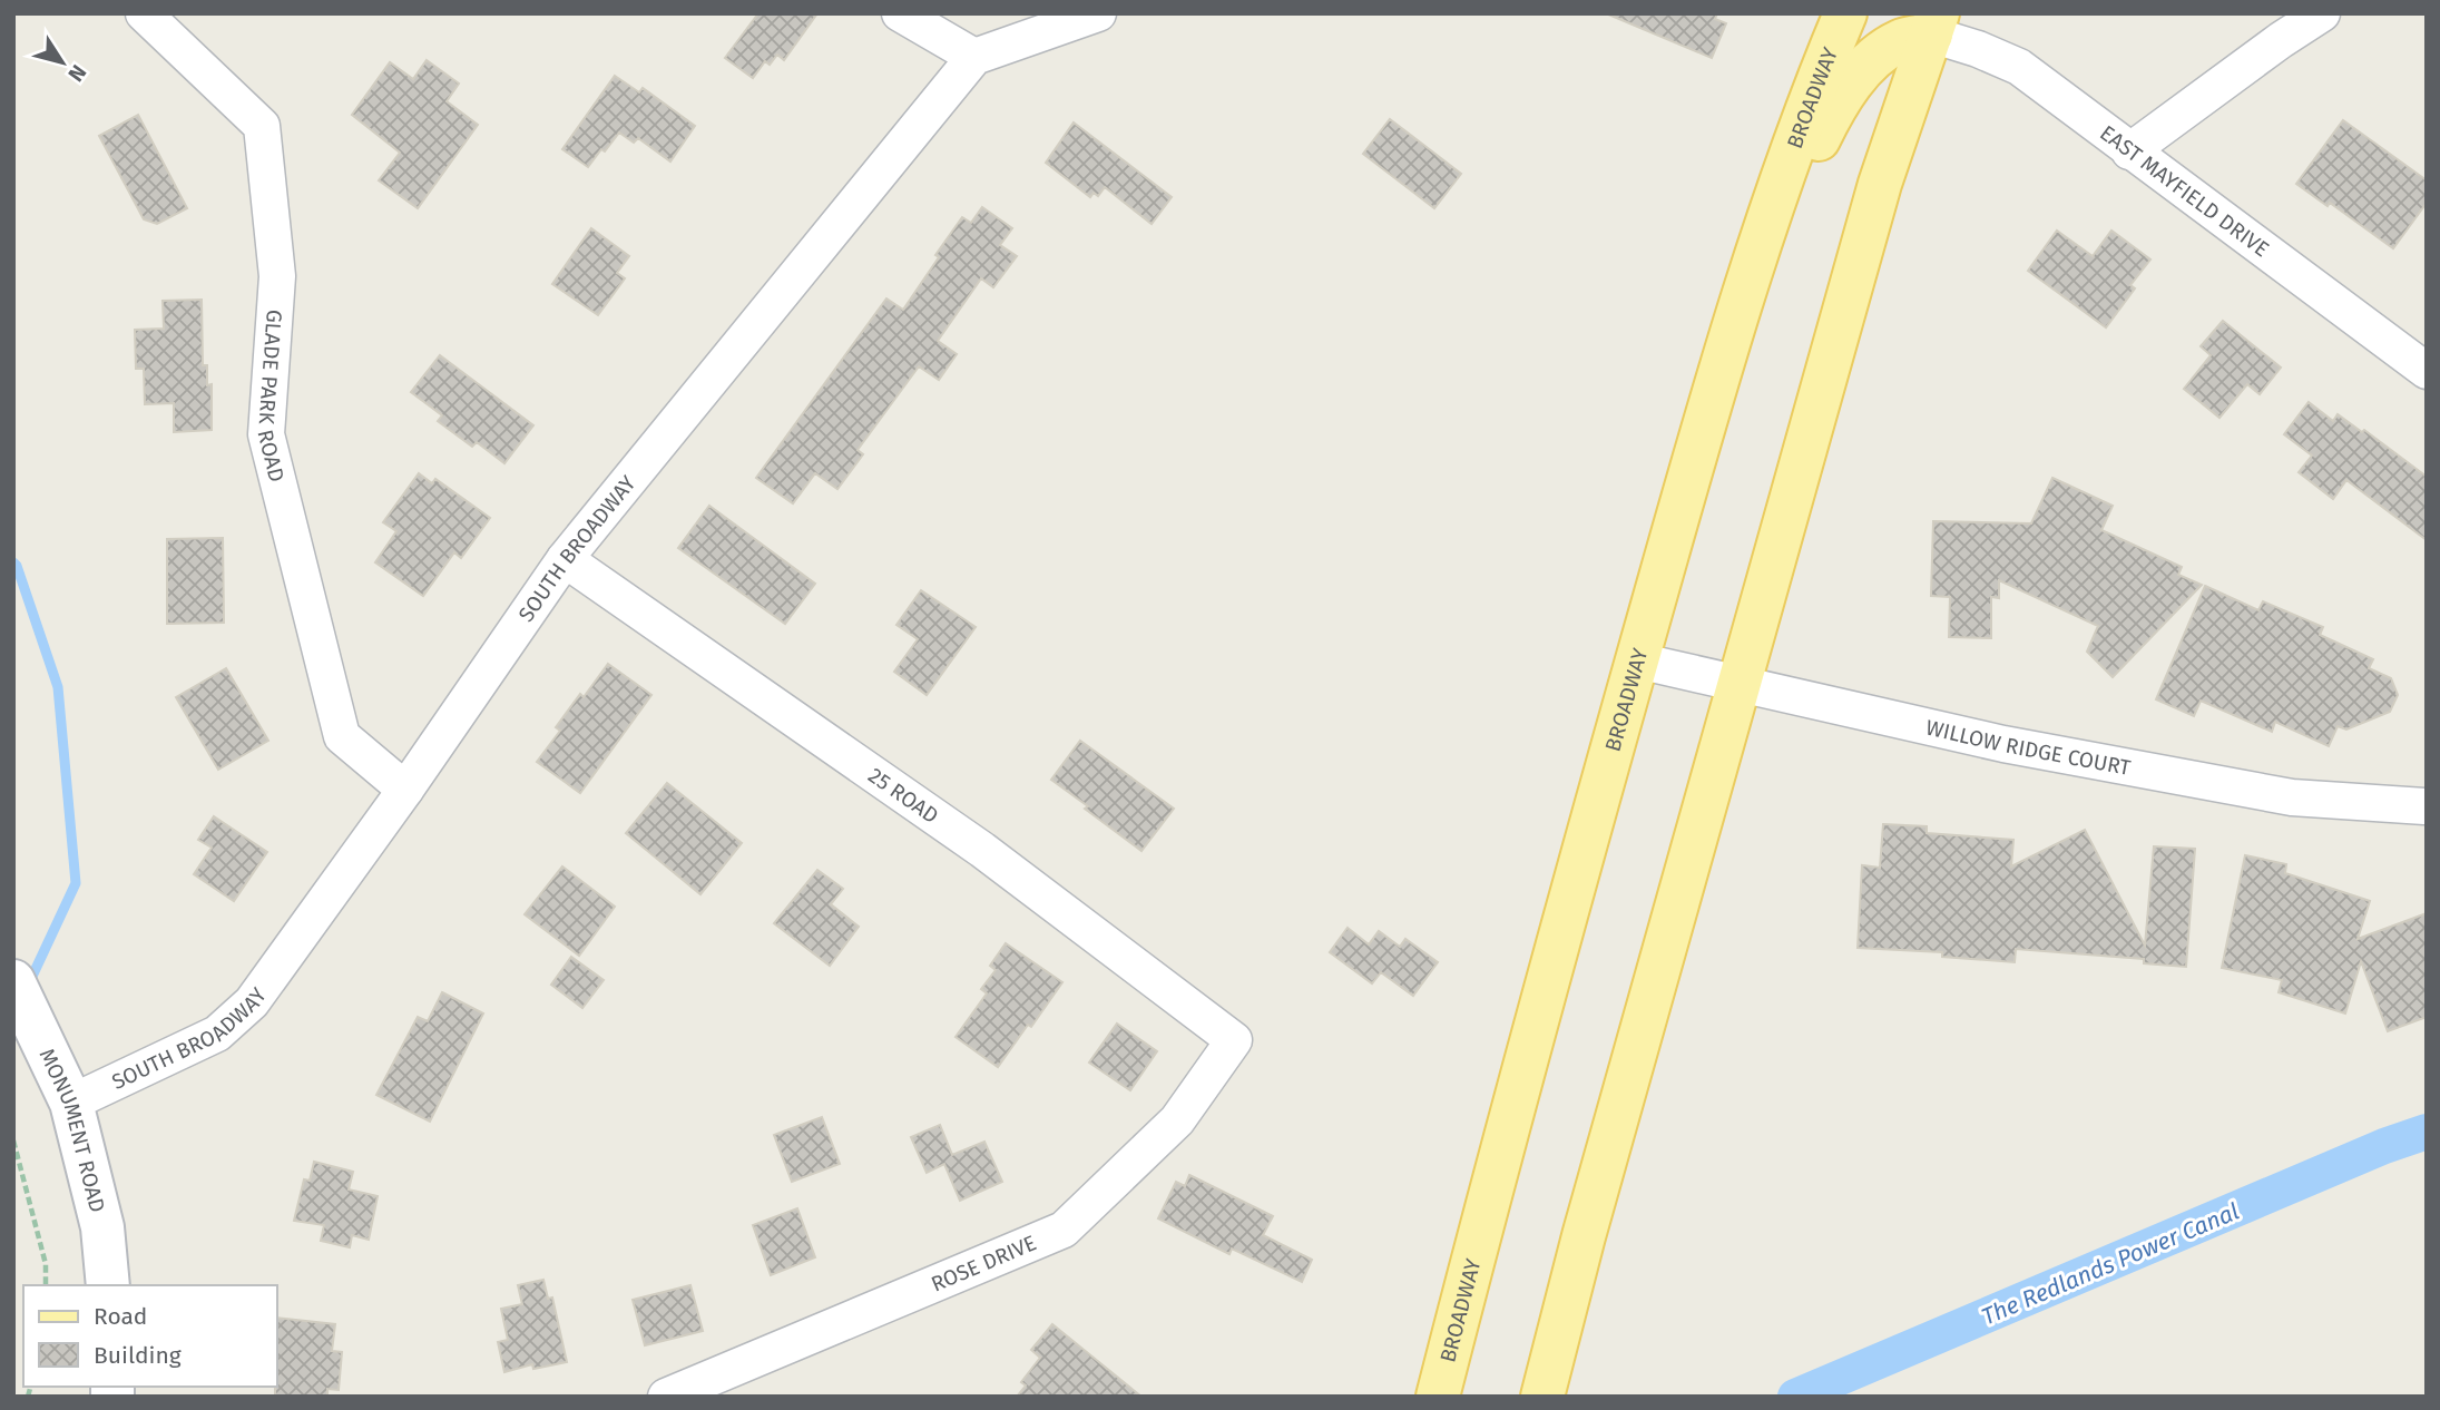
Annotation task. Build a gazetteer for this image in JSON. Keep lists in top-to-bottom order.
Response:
{
  "streets": {
    "main road": ["BROADWAY", "MONUMENT ROAD"],
    "street": [
      "EAST MAYFIELD DRIVE",
      "GLADE PARK ROAD",
      "SOUTH BROADWAY",
      "WILLOW RIDGE COURT",
      "25 ROAD",
      "ROSE DRIVE"
    ]
  },
  "crossings": [
    ["BROADWAY", "WILLOW RIDGE COURT"],
    ["GLADE PARK ROAD", "SOUTH BROADWAY"],
    ["SOUTH BROADWAY", "25 ROAD"],
    ["SOUTH BROADWAY", "MONUMENT ROAD"],
    ["25 ROAD", "ROSE DRIVE"]
  ],
  "water": ["The Redlands Power Canal"],
  "legend": ["Road", "Building"],
  "north": "bottom right"
}
